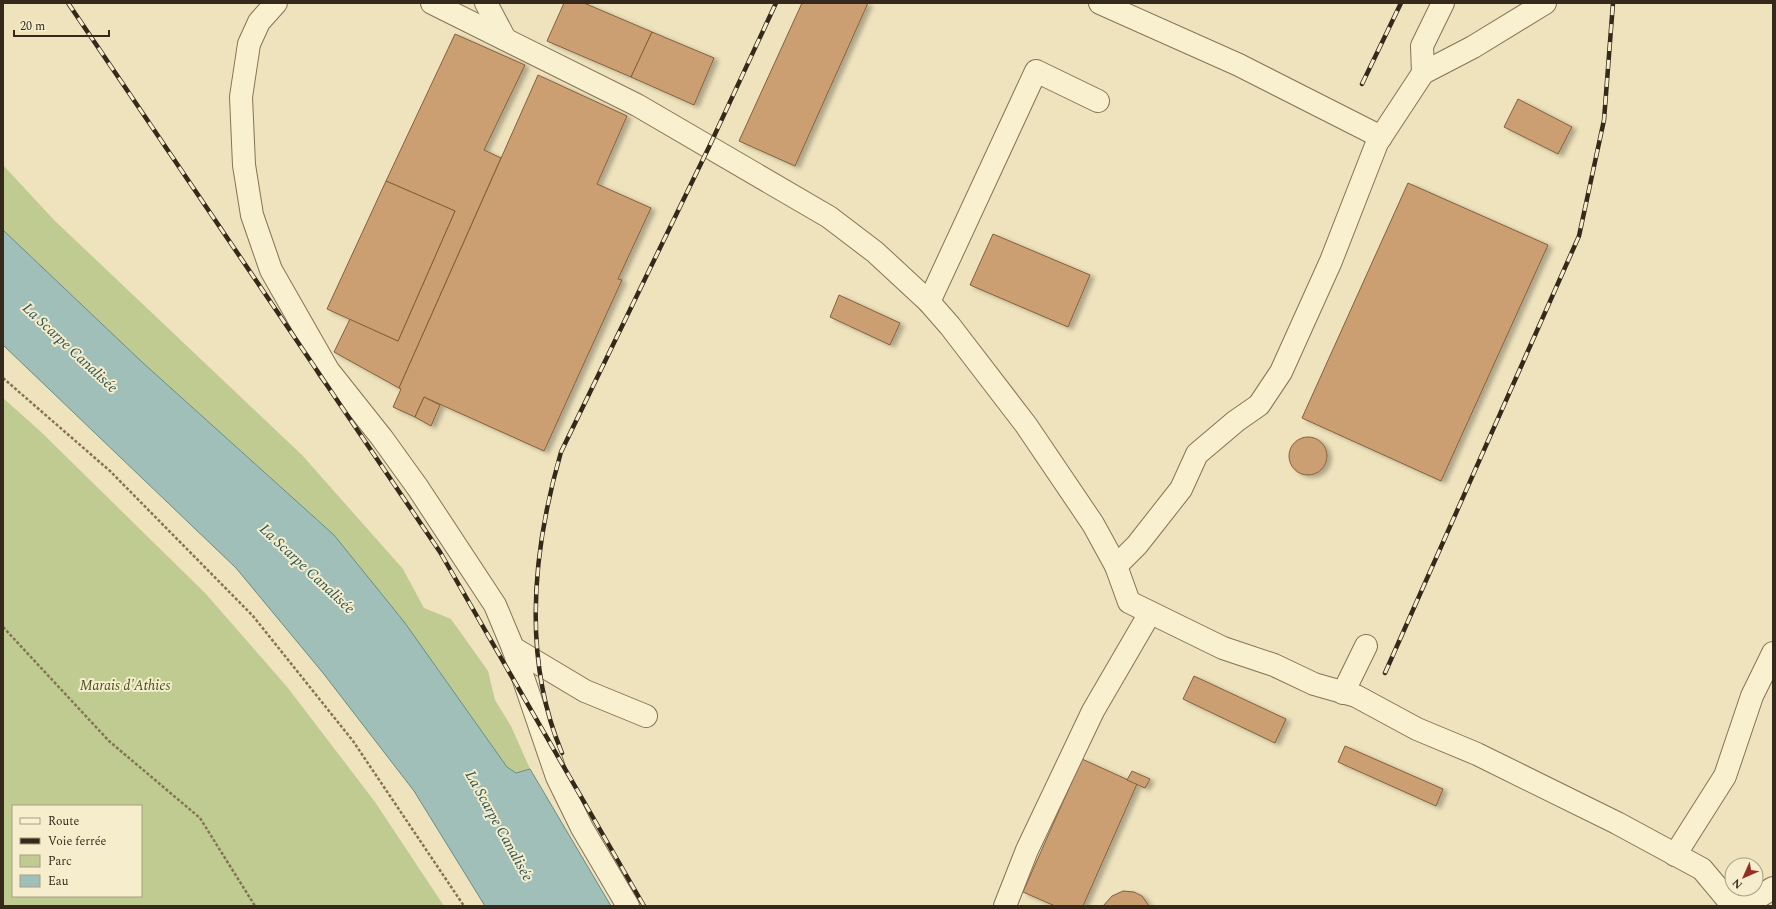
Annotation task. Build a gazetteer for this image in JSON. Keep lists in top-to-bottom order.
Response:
{
  "water": ["La Scarpe Canalisée"],
  "parks": ["Marais d'Athies"],
  "legend": [
    "Route",
    "Voie ferrée",
    "Parc",
    "Eau"
  ],
  "scale_bar": "20 m",
  "north": "bottom left"
}
